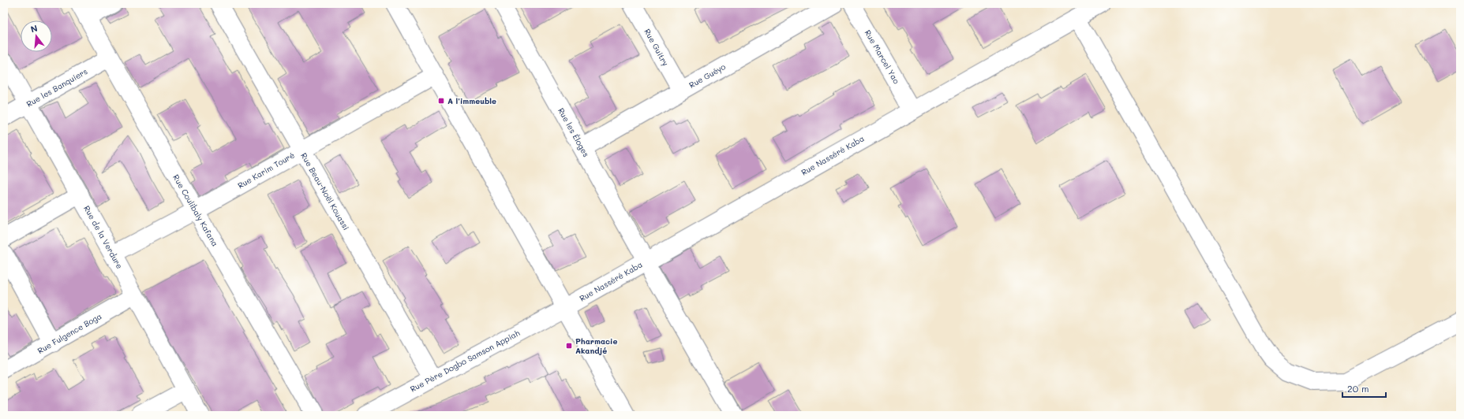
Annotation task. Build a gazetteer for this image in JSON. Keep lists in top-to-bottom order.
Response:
{
  "streets": {
    "street": [
      "Rue Guitry",
      "Rue Marcel Yao",
      "Rue Guéyo",
      "Rue les Banquiers",
      "Rue les Éloges",
      "Rue Nasséré Kaba",
      "Rue Karim Touré",
      "Rue Beau-Noël Kouassi",
      "Rue Coulibaly Kafana",
      "Rue de la Verdure",
      "Rue Fulgence Boga",
      "Rue Père Dogbo Samson Appiah"
    ]
  },
  "crossings": [
    ["Rue Guitry", "Rue Guéyo"],
    ["Rue Marcel Yao", "Rue Nasséré Kaba"],
    ["Rue Guéyo", "Rue les Éloges"],
    ["Rue les Banquiers", "Rue Coulibaly Kafana"],
    ["Rue les Banquiers", "Rue de la Verdure"],
    ["Rue les Éloges", "Rue Nasséré Kaba"],
    ["Rue Nasséré Kaba", "Rue Père Dogbo Samson Appiah"],
    ["Rue Karim Touré", "Rue Beau-Noël Kouassi"],
    ["Rue Karim Touré", "Rue Coulibaly Kafana"],
    ["Rue Karim Touré", "Rue de la Verdure"],
    ["Rue Beau-Noël Kouassi", "Rue Père Dogbo Samson Appiah"],
    ["Rue de la Verdure", "Rue Fulgence Boga"]
  ],
  "places": {
    "transit": ["A l'immeuble", "Pharmacie Akandjé"]
  },
  "scale_bar": "20 m",
  "north": "top"
}
